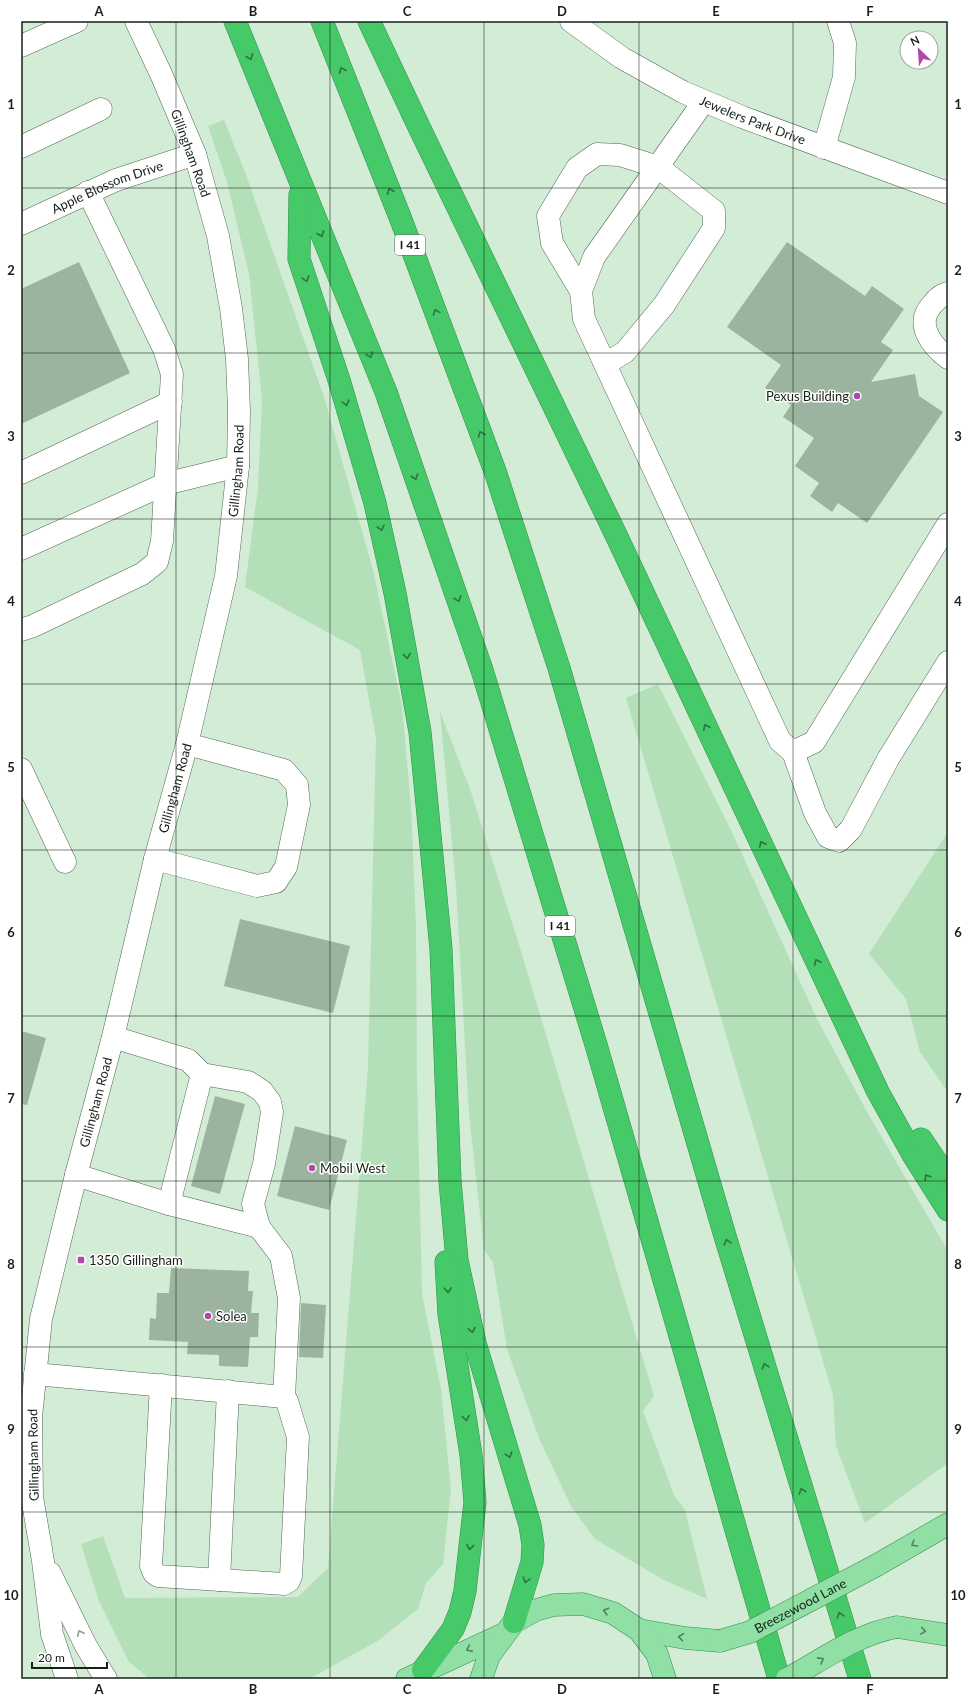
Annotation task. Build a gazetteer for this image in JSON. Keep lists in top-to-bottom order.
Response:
{
  "streets": {
    "highway": ["I 41"],
    "main road": ["Breezewood Lane"],
    "street": ["Jewelers Park Drive", "Gillingham Road", "Apple Blossom Drive"]
  },
  "crossings": [
    ["Gillingham Road", "Apple Blossom Drive"]
  ],
  "places": {
    "other": ["Pexus Building", "Mobil West", "Solea"],
    "transit": ["1350 Gillingham"]
  },
  "scale_bar": "20 m",
  "north": "top left",
  "grid": {
    "columns": [
      "A",
      "B",
      "C",
      "D",
      "E",
      "F"
    ],
    "rows": [
      "1",
      "2",
      "3",
      "4",
      "5",
      "6",
      "7",
      "8",
      "9",
      "10"
    ]
  }
}
